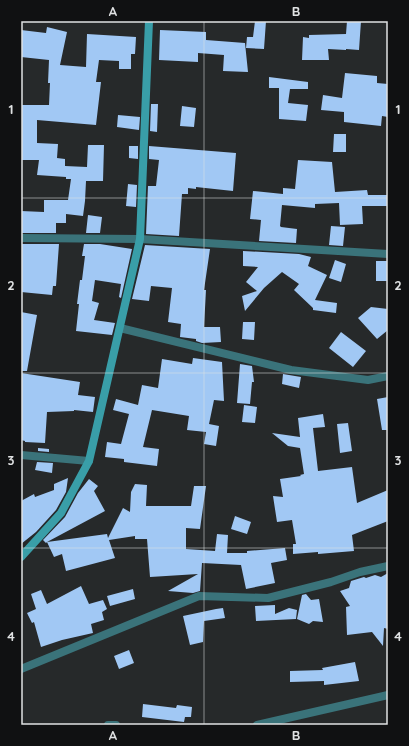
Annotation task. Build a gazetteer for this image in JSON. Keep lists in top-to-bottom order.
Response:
{
  "grid": {
    "columns": ["A", "B"],
    "rows": [
      "1",
      "2",
      "3",
      "4"
    ]
  }
}
